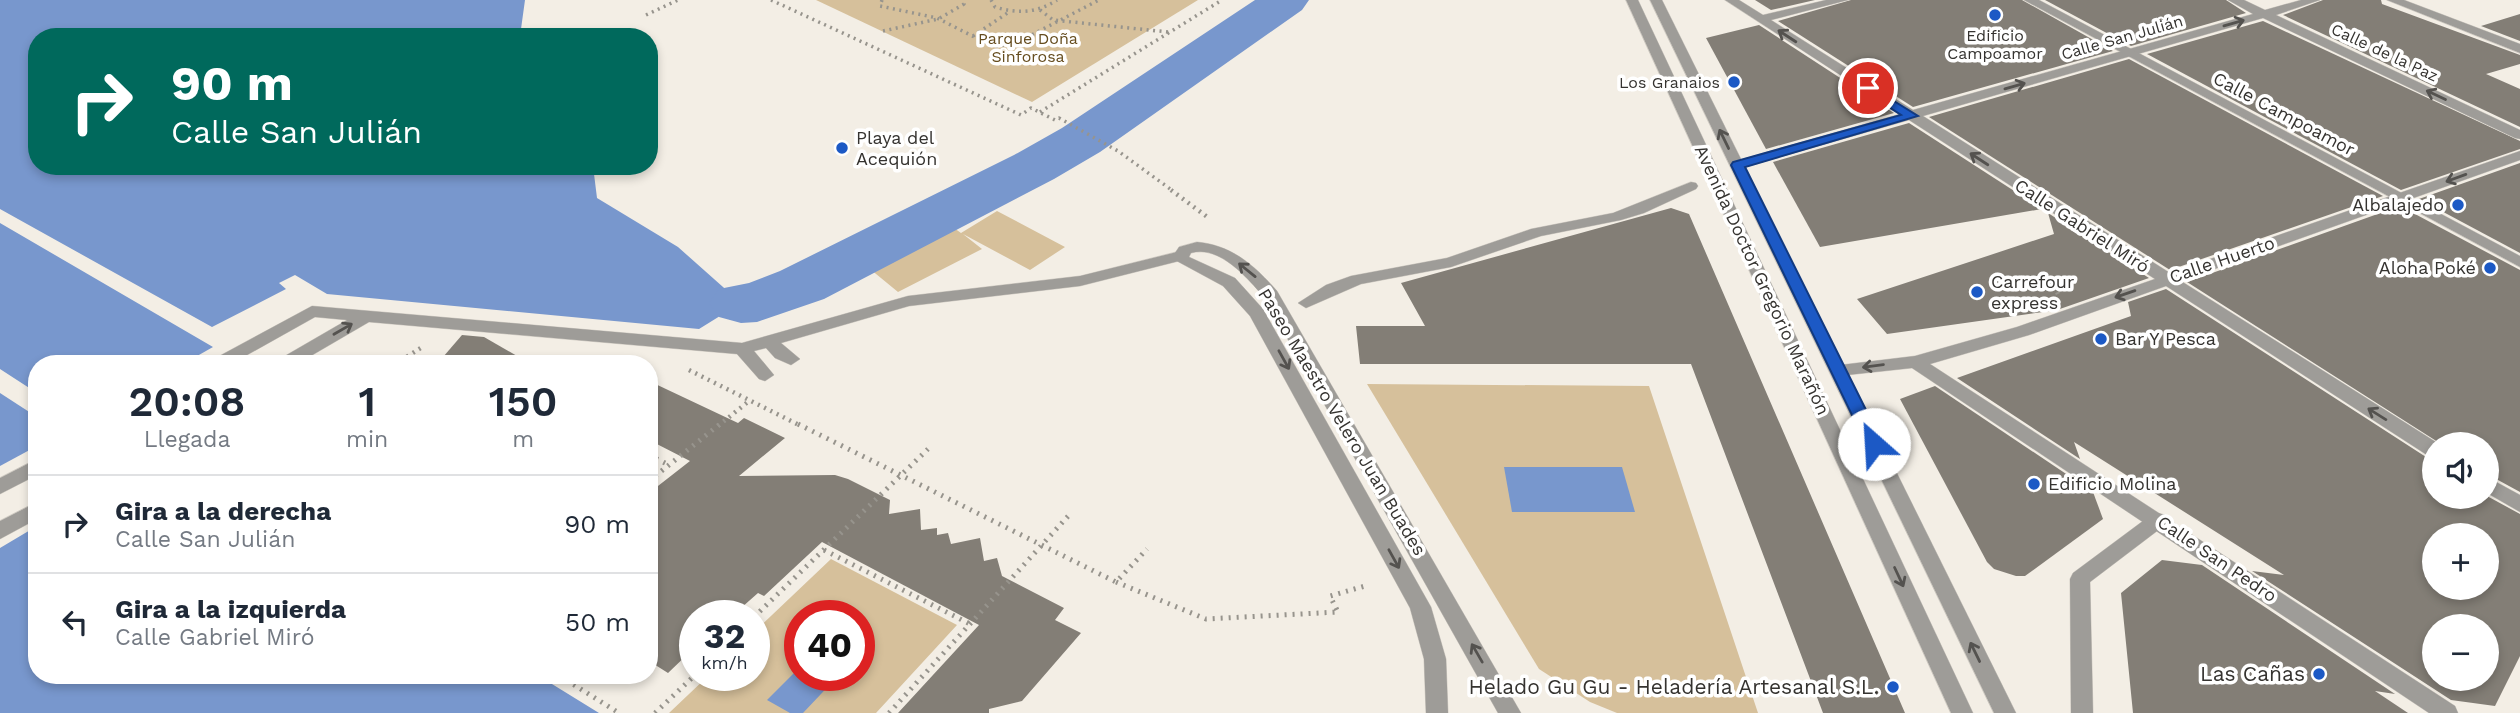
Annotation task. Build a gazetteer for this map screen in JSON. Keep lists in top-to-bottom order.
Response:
{
  "streets": {
    "street": [
      "Calle San Julián",
      "Calle de la Paz",
      "Calle Campoamor",
      "Calle Gabriel Miró",
      "Calle Huerto",
      "Avenida Doctor Gregorio Marañón",
      "Paseo Maestro Velero Juan Buades",
      "Calle San Pedro"
    ]
  },
  "crossings": [
    ["Calle San Julián", "Calle de la Paz"],
    ["Calle San Julián", "Calle Campoamor"],
    ["Calle San Julián", "Calle Gabriel Miró"],
    ["Calle San Julián", "Avenida Doctor Gregorio Marañón"],
    ["Calle Campoamor", "Calle Huerto"],
    ["Calle Gabriel Miró", "Calle Huerto"],
    ["Calle Huerto", "Avenida Doctor Gregorio Marañón"],
    ["Calle Huerto", "Calle San Pedro"]
  ],
  "one_way": ["Calle San Julián", "Calle Gabriel Miró", "Calle Huerto"],
  "parks": ["Parque Doña Sinforosa"],
  "places": [
    "Edificio Campoamor",
    "Los Granaios",
    "Playa del Acequión",
    "Albalajedo",
    "Aloha Poké",
    "Carrefour express",
    "Bar Y Pesca",
    "Edificio Molina",
    "Las Cañas",
    "Helado Gu Gu - Heladería Artesanal S.L."
  ],
  "page": {
    "turn": ["90 m", "Calle San Julián"],
    "eta": [
      "20:08",
      "Llegada",
      "1",
      "min",
      "150",
      "m"
    ],
    "map_buttons": ["+", "−"],
    "list": [
      {
        "name": "Gira a la derecha",
        "note": "Calle San Julián",
        "value": "90 m"
      },
      {
        "name": "Gira a la izquierda",
        "note": "Calle Gabriel Miró",
        "value": "50 m"
      }
    ],
    "speed": "32 km/h",
    "limit": "40"
  }
}
